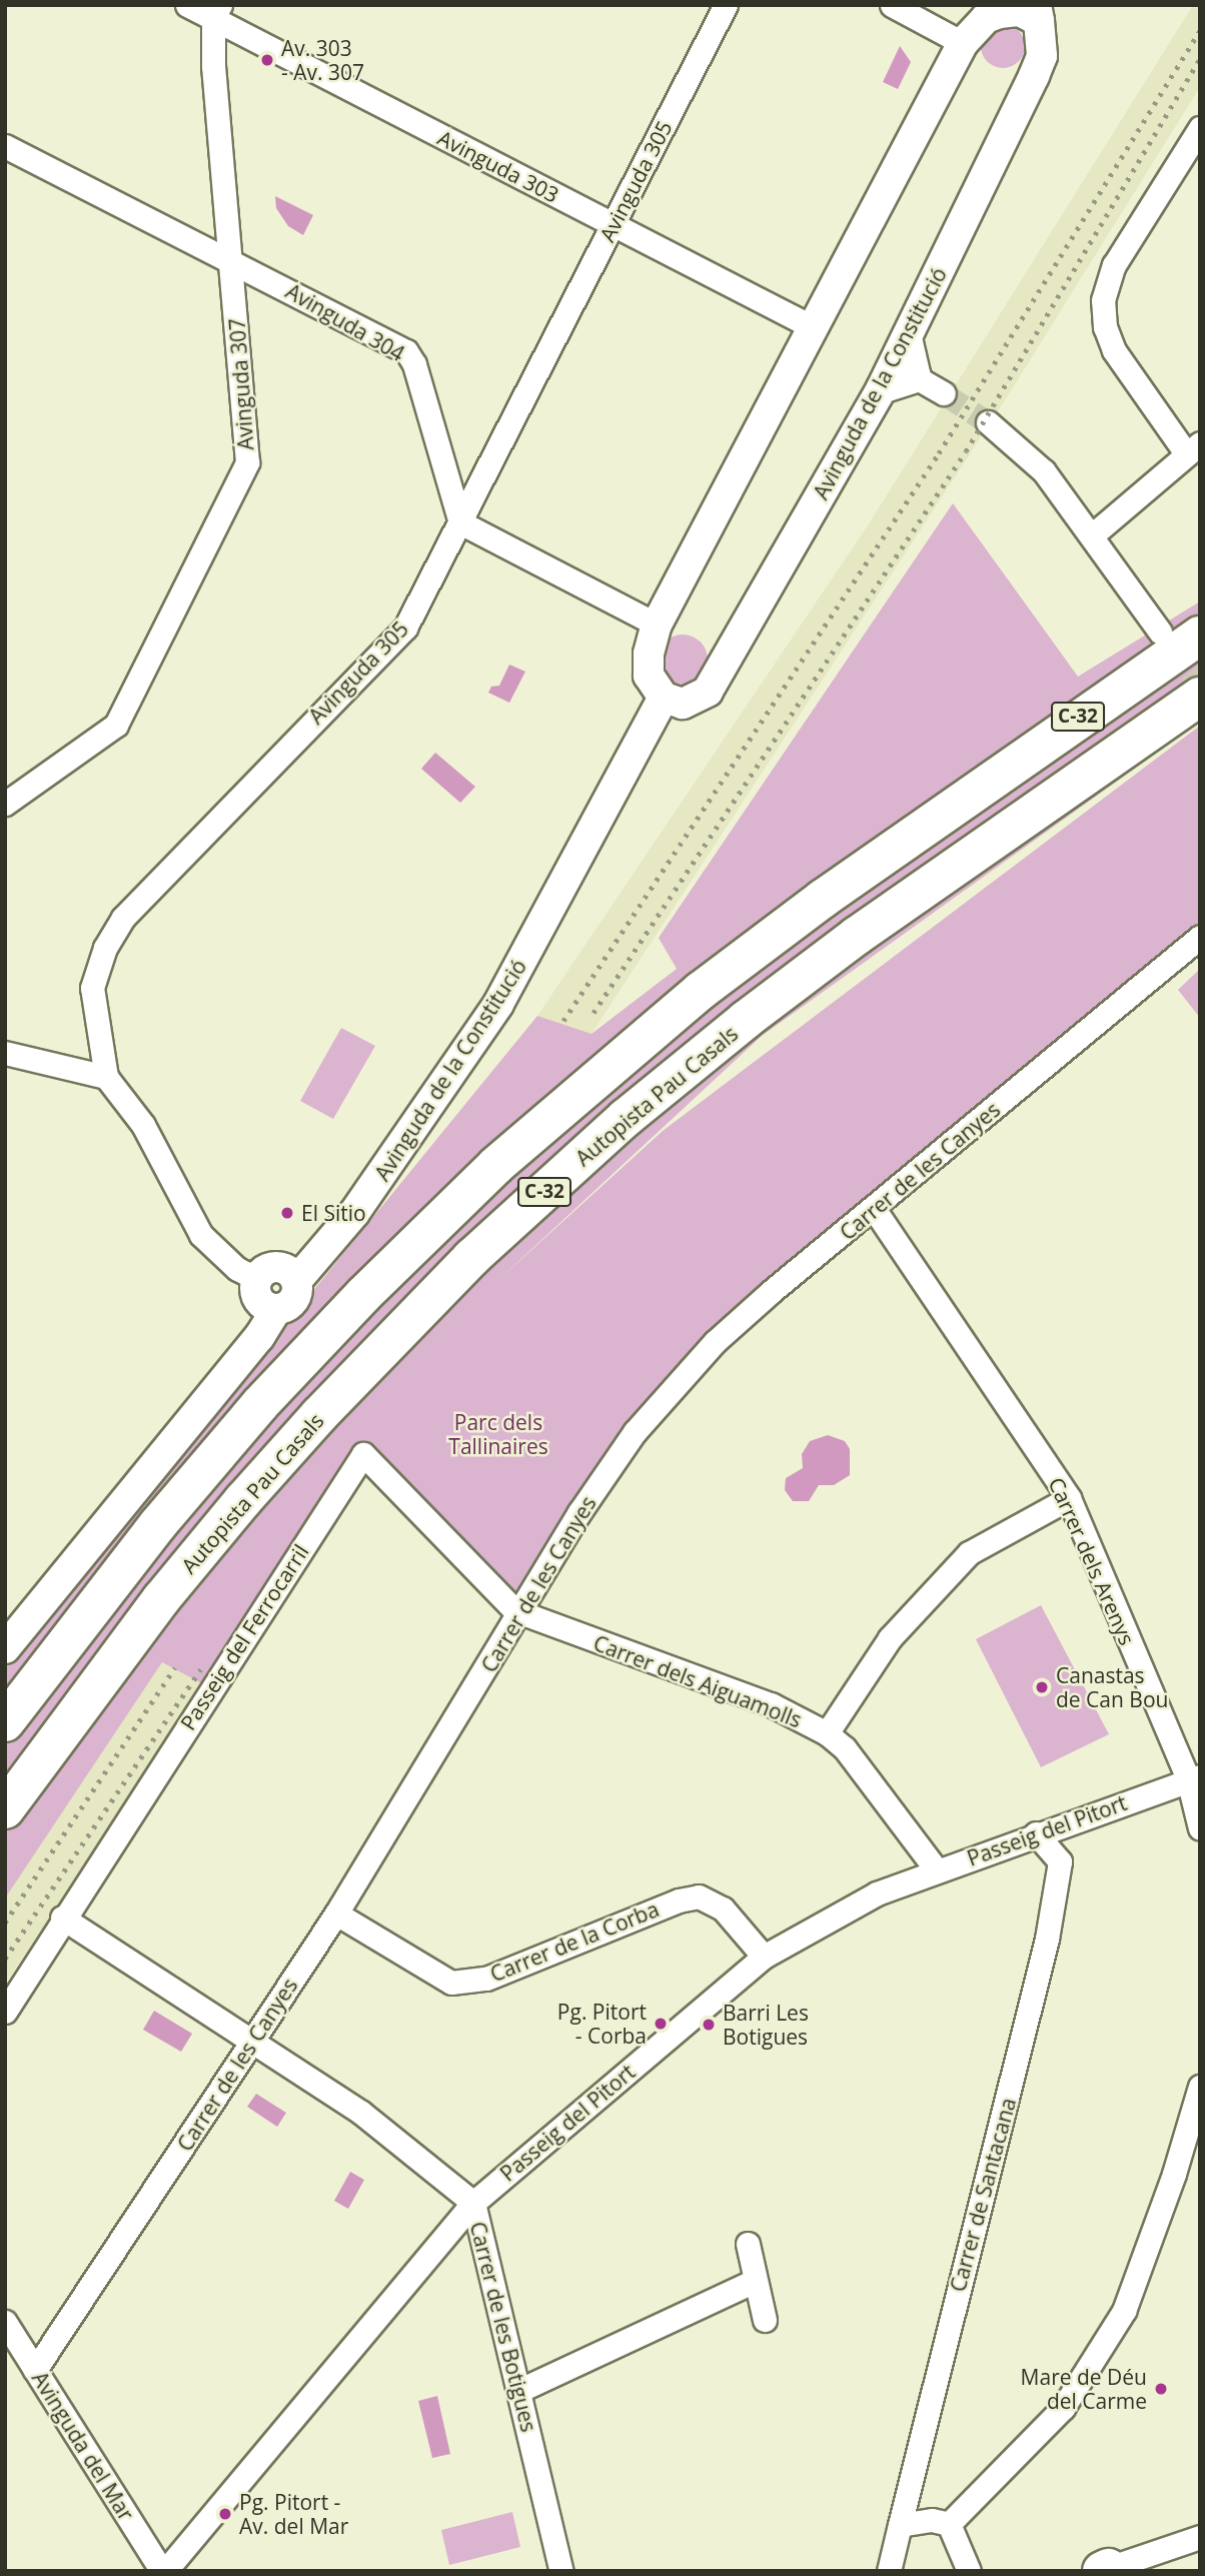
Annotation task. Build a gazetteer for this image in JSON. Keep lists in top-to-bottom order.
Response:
{
  "streets": {
    "highway": ["C-32", "Autopista Pau Casals"],
    "street": [
      "Avinguda 303",
      "Avinguda 305",
      "Avinguda 304",
      "Avinguda de la Constitució",
      "Avinguda 307",
      "Carrer de les Canyes",
      "Carrer dels Arenys",
      "Passeig del Ferrocarril",
      "Carrer dels Aiguamolls",
      "Passeig del Pitort",
      "Carrer de la Corba",
      "Carrer de Santacana",
      "Carrer de les Botigues",
      "Avinguda del Mar"
    ]
  },
  "crossings": [
    ["Avinguda 303", "Avinguda 305"],
    ["Avinguda 303", "Avinguda de la Constitució"],
    ["Avinguda 303", "Avinguda 307"],
    ["Avinguda 305", "Avinguda 304"],
    ["Avinguda 305", "Avinguda de la Constitució"],
    ["Avinguda 304", "Avinguda 307"],
    ["Carrer de les Canyes", "Carrer dels Arenys"],
    ["Carrer de les Canyes", "Passeig del Ferrocarril"],
    ["Carrer de les Canyes", "Carrer dels Aiguamolls"],
    ["Carrer de les Canyes", "Carrer de la Corba"],
    ["Carrer de les Canyes", "Carrer de les Botigues"],
    ["Carrer de les Canyes", "Avinguda del Mar"],
    ["Carrer dels Arenys", "Passeig del Pitort"],
    ["Passeig del Ferrocarril", "Carrer dels Aiguamolls"],
    ["Passeig del Ferrocarril", "Carrer de les Botigues"],
    ["Carrer dels Aiguamolls", "Passeig del Pitort"],
    ["Passeig del Pitort", "Carrer de la Corba"],
    ["Passeig del Pitort", "Carrer de Santacana"],
    ["Passeig del Pitort", "Carrer de les Botigues"],
    ["Passeig del Pitort", "Avinguda del Mar"]
  ],
  "parks": ["Parc dels Tallinaires"],
  "places": [
    "Av. 303 - Av. 307",
    "El Sitio",
    "Canastas de Can Bou",
    "Pg. Pitort - Corba",
    "Barri Les Botigues",
    "Mare de Déu del Carme",
    "Pg. Pitort - Av. del Mar"
  ]
}
